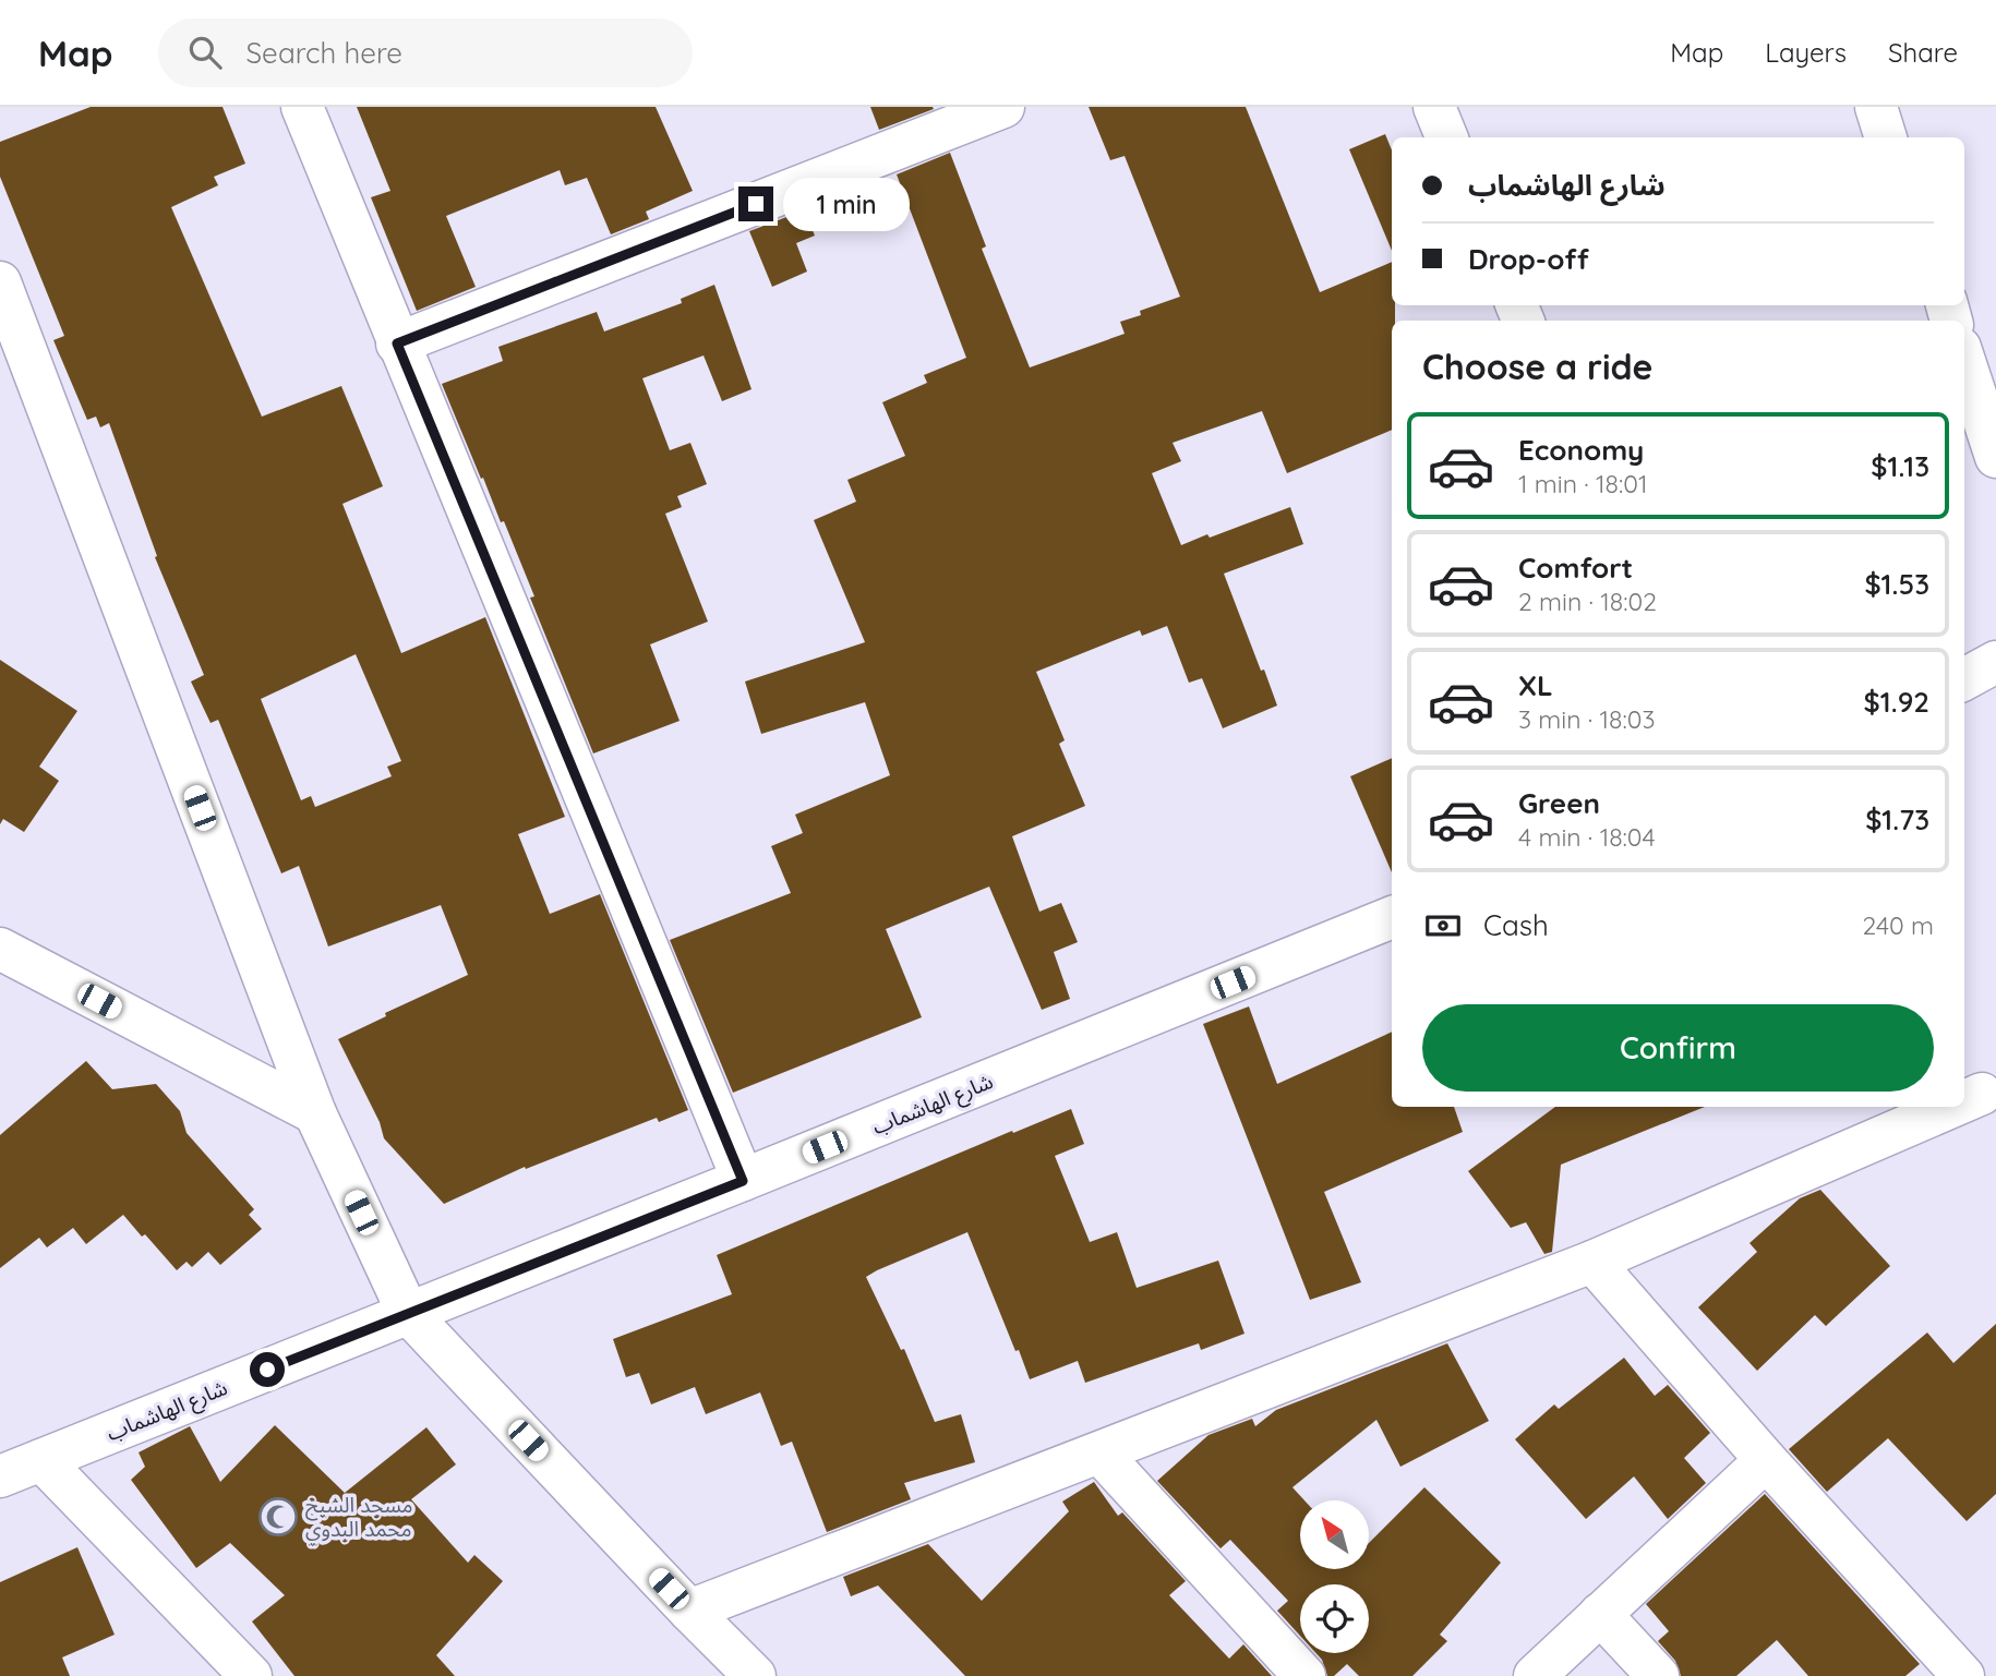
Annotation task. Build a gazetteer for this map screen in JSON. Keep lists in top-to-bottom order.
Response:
{
  "streets": {
    "street": ["شارع الهاشماب"]
  },
  "places": {
    "mosque": ["مسجد الشيخ محمد البدوي"]
  },
  "north": "top left",
  "page": {
    "header": "Map",
    "search": "Search here",
    "nav": ["Map", "Layers", "Share"],
    "banner": ["شارع الهاشماب", "Drop-off"],
    "bubble": "1 min",
    "heading": "Choose a ride",
    "list": [
      {
        "name": "Economy",
        "note": "1 min · 18:01",
        "value": "$1.13"
      },
      {
        "name": "Comfort",
        "note": "2 min · 18:02",
        "value": "$1.53"
      },
      {
        "name": "XL",
        "note": "3 min · 18:03",
        "value": "$1.92"
      },
      {
        "name": "Green",
        "note": "4 min · 18:04",
        "value": "$1.73"
      }
    ],
    "pay": ["Cash", "240 m"],
    "buttons": "Confirm"
  }
}
